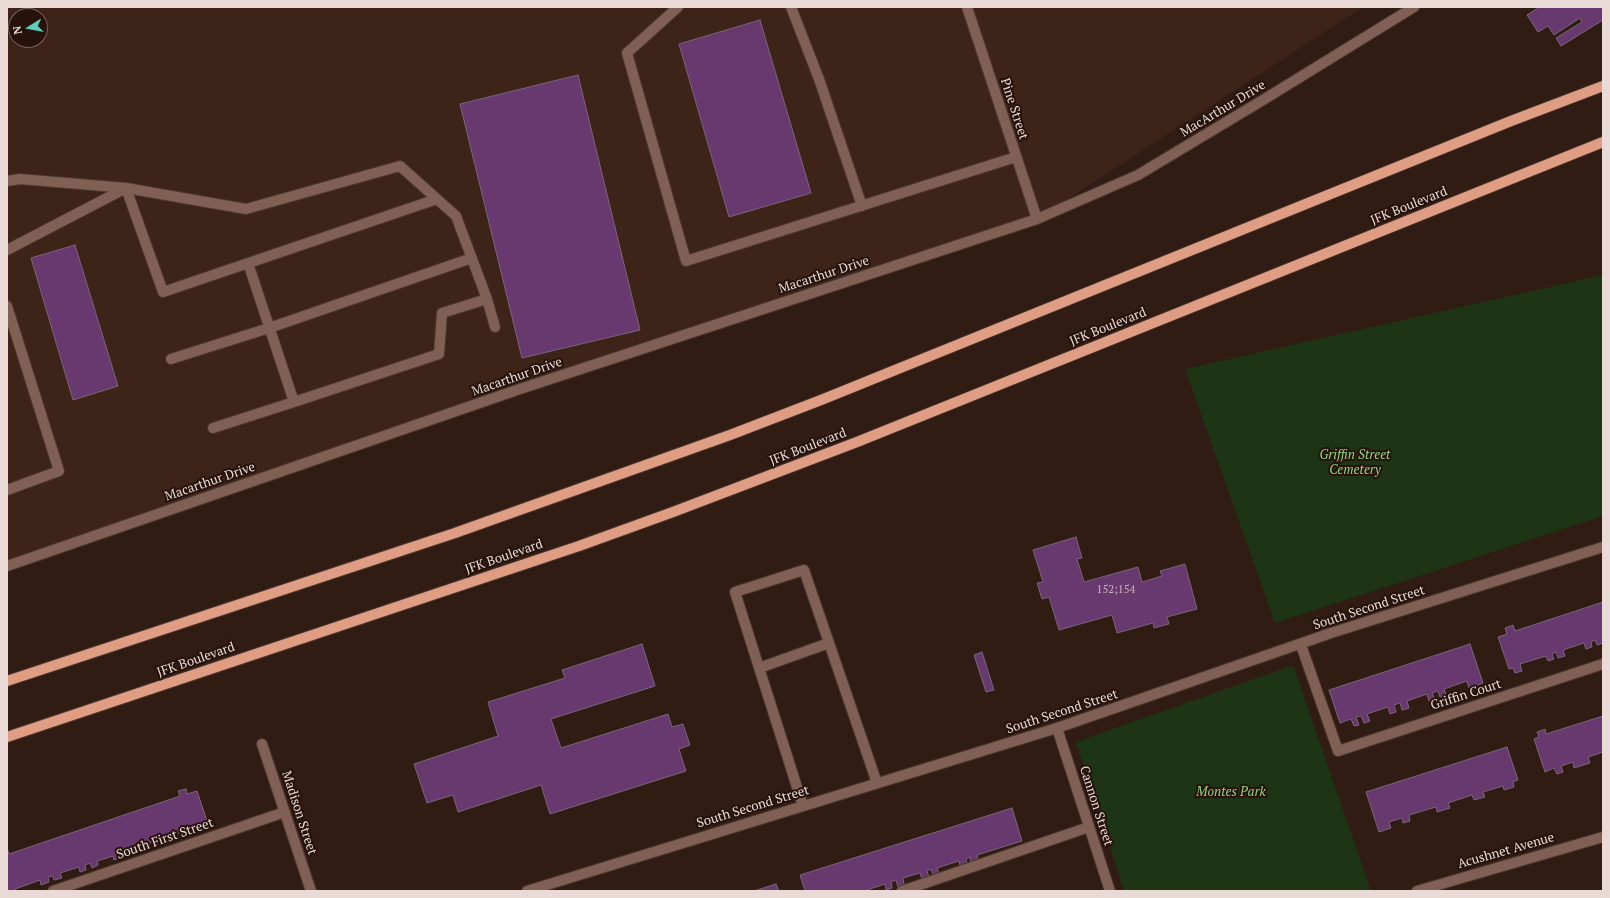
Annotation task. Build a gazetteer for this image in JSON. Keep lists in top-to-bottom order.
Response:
{
  "streets": {
    "main road": ["JFK Boulevard"],
    "street": [
      "Pine Street",
      "MacArthur Drive",
      "Macarthur Drive",
      "South Second Street",
      "Griffin Court",
      "Cannon Street",
      "Madison Street",
      "South First Street",
      "Acushnet Avenue"
    ]
  },
  "crossings": [
    ["Pine Street", "MacArthur Drive"],
    ["Pine Street", "Macarthur Drive"],
    ["MacArthur Drive", "Macarthur Drive"],
    ["South Second Street", "Griffin Court"],
    ["South Second Street", "Cannon Street"],
    ["Madison Street", "South First Street"]
  ],
  "parks": ["Griffin Street Cemetery", "Montes Park"],
  "house_numbers": ["152;154"],
  "north": "left"
}
